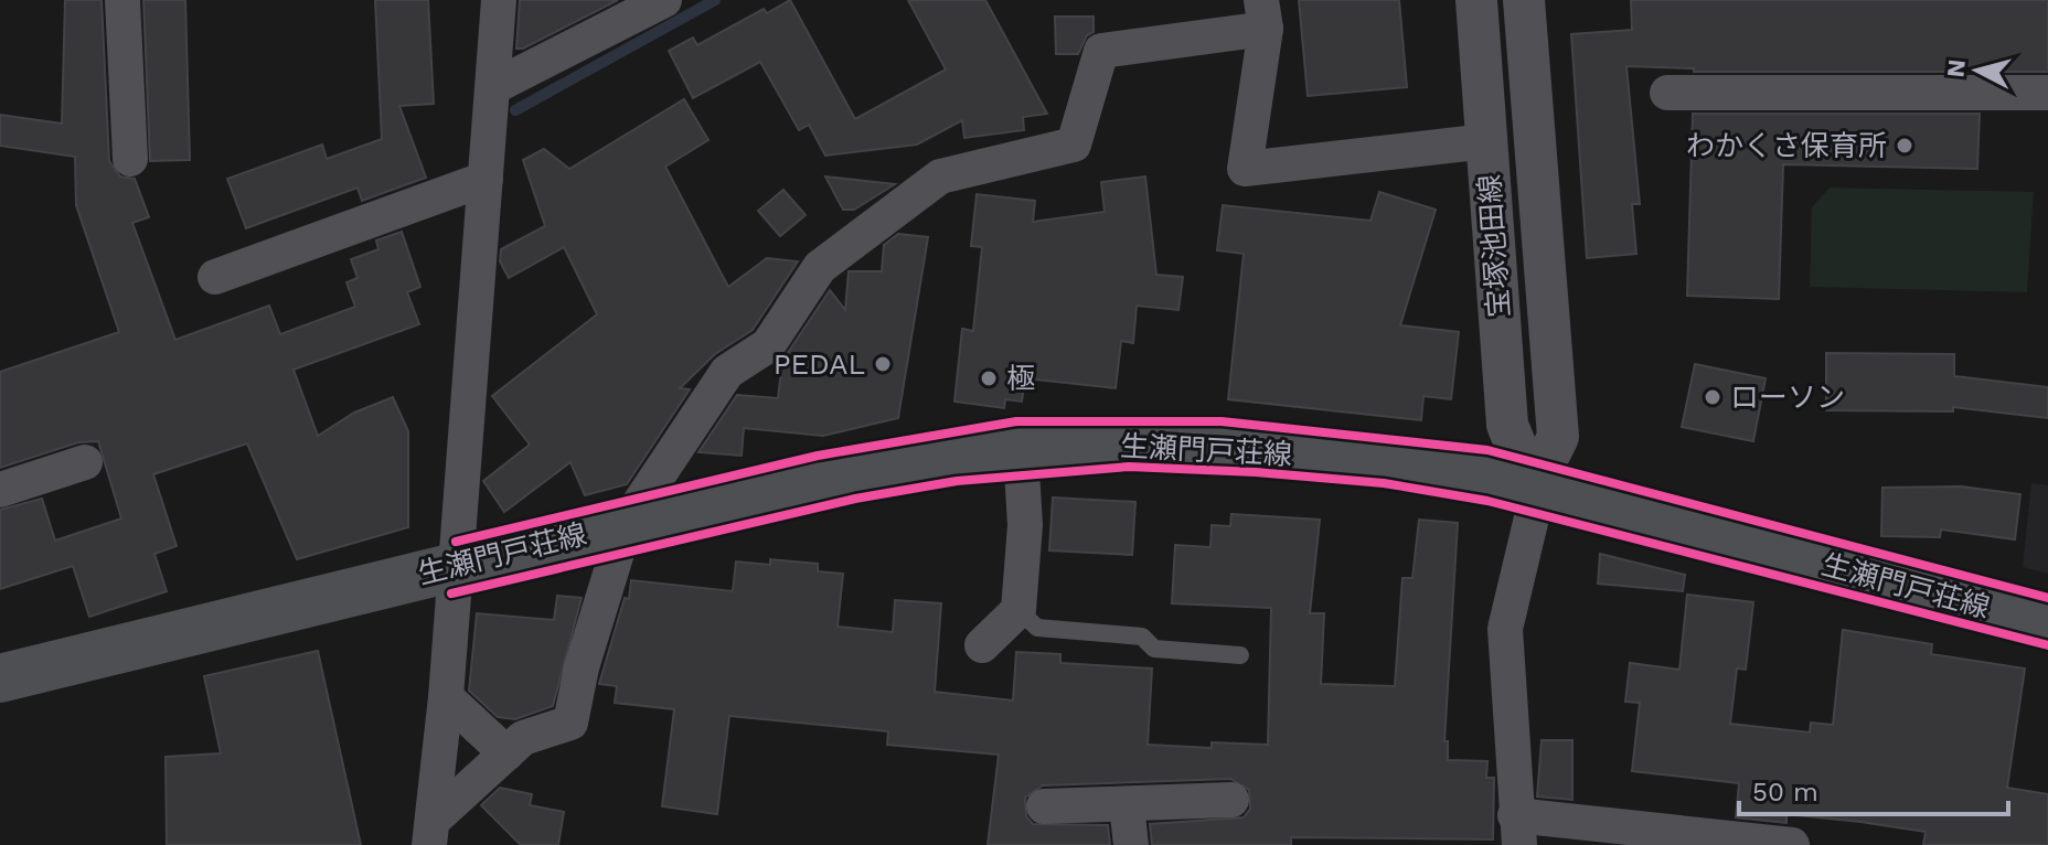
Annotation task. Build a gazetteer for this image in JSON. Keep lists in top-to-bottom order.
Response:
{
  "streets": {
    "main road": ["生瀬門戸荘線"],
    "street": ["宝塚池田線"]
  },
  "crossings": [
    ["宝塚池田線", "生瀬門戸荘線"]
  ],
  "places": [
    "わかくさ保育所",
    "PEDAL",
    "極",
    "ローソン"
  ],
  "scale_bar": "50 m",
  "north": "left"
}
